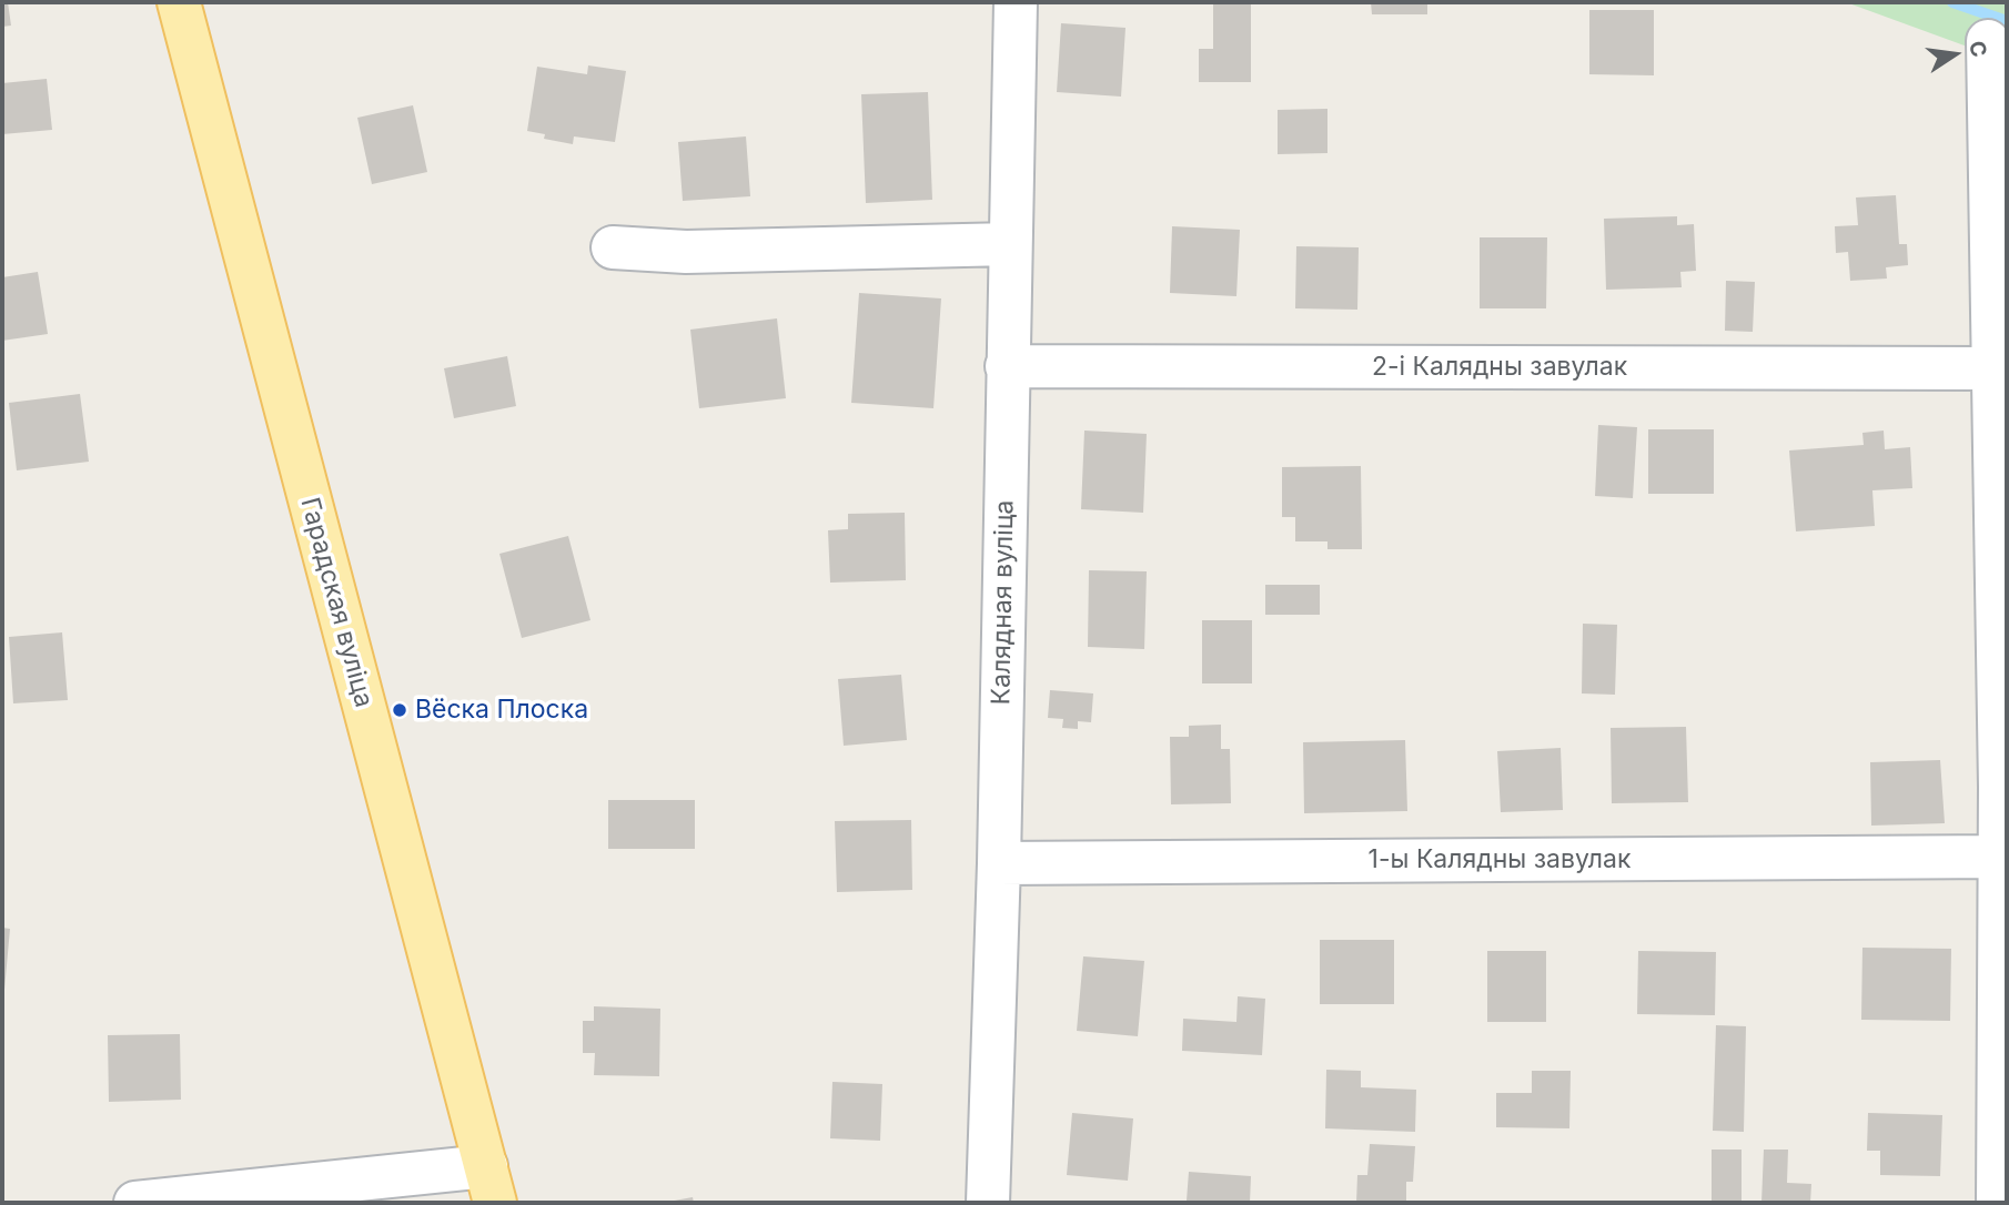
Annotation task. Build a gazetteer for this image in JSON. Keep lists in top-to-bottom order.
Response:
{
  "streets": {
    "main road": ["Гарадская вуліца"],
    "street": ["2-і Калядны завулак", "Калядная вуліца", "1-ы Калядны завулак"]
  },
  "crossings": [
    ["2-і Калядны завулак", "Калядная вуліца"],
    ["Калядная вуліца", "1-ы Калядны завулак"]
  ],
  "places": ["Вёска Плоска"],
  "north": "right"
}
